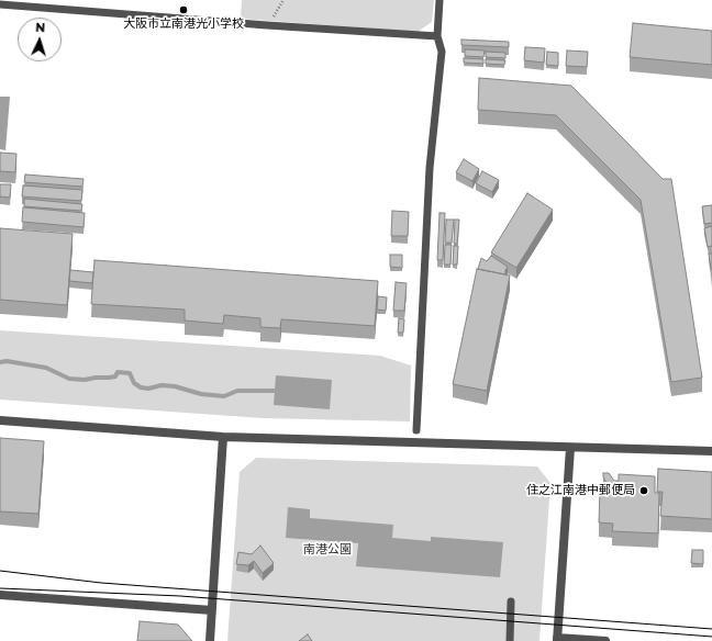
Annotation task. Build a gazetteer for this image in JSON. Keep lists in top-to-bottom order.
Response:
{
  "parks": ["南港公園"],
  "places": ["大阪市立南港光小学校", "住之江南港中郵便局"],
  "north": "top"
}
